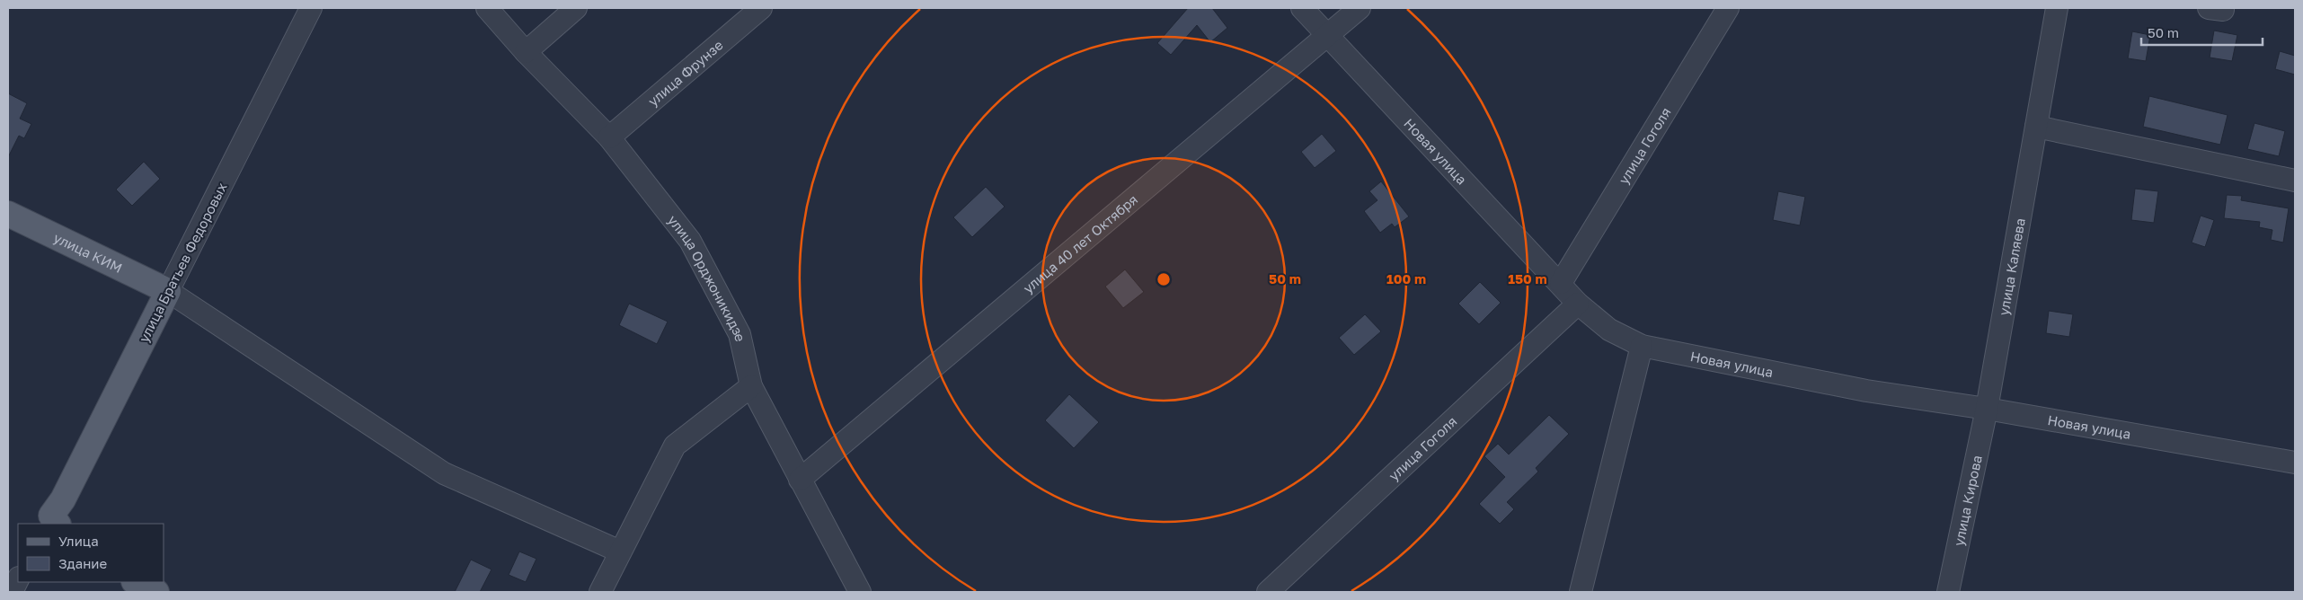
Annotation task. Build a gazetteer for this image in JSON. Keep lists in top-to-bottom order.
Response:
{
  "streets": {
    "main road": ["улица КИМ", "улица Братьев Федоровых"],
    "street": [
      "улица Фрунзе",
      "улица Гоголя",
      "Новая улица",
      "улица 40 лет Октября",
      "улица Каляева",
      "улица Орджоникидзе",
      "улица Кирова"
    ]
  },
  "crossings": [
    ["улица Фрунзе", "улица Орджоникидзе"],
    ["улица Гоголя", "Новая улица"],
    ["Новая улица", "улица 40 лет Октября"],
    ["Новая улица", "улица Каляева"],
    ["Новая улица", "улица Кирова"],
    ["улица 40 лет Октября", "улица Орджоникидзе"],
    ["улица КИМ", "улица Братьев Федоровых"],
    ["улица Каляева", "улица Кирова"]
  ],
  "legend": ["Улица", "Здание"],
  "scale_bar": "50 m",
  "rings": ["50 m", "100 m", "150 m"]
}
